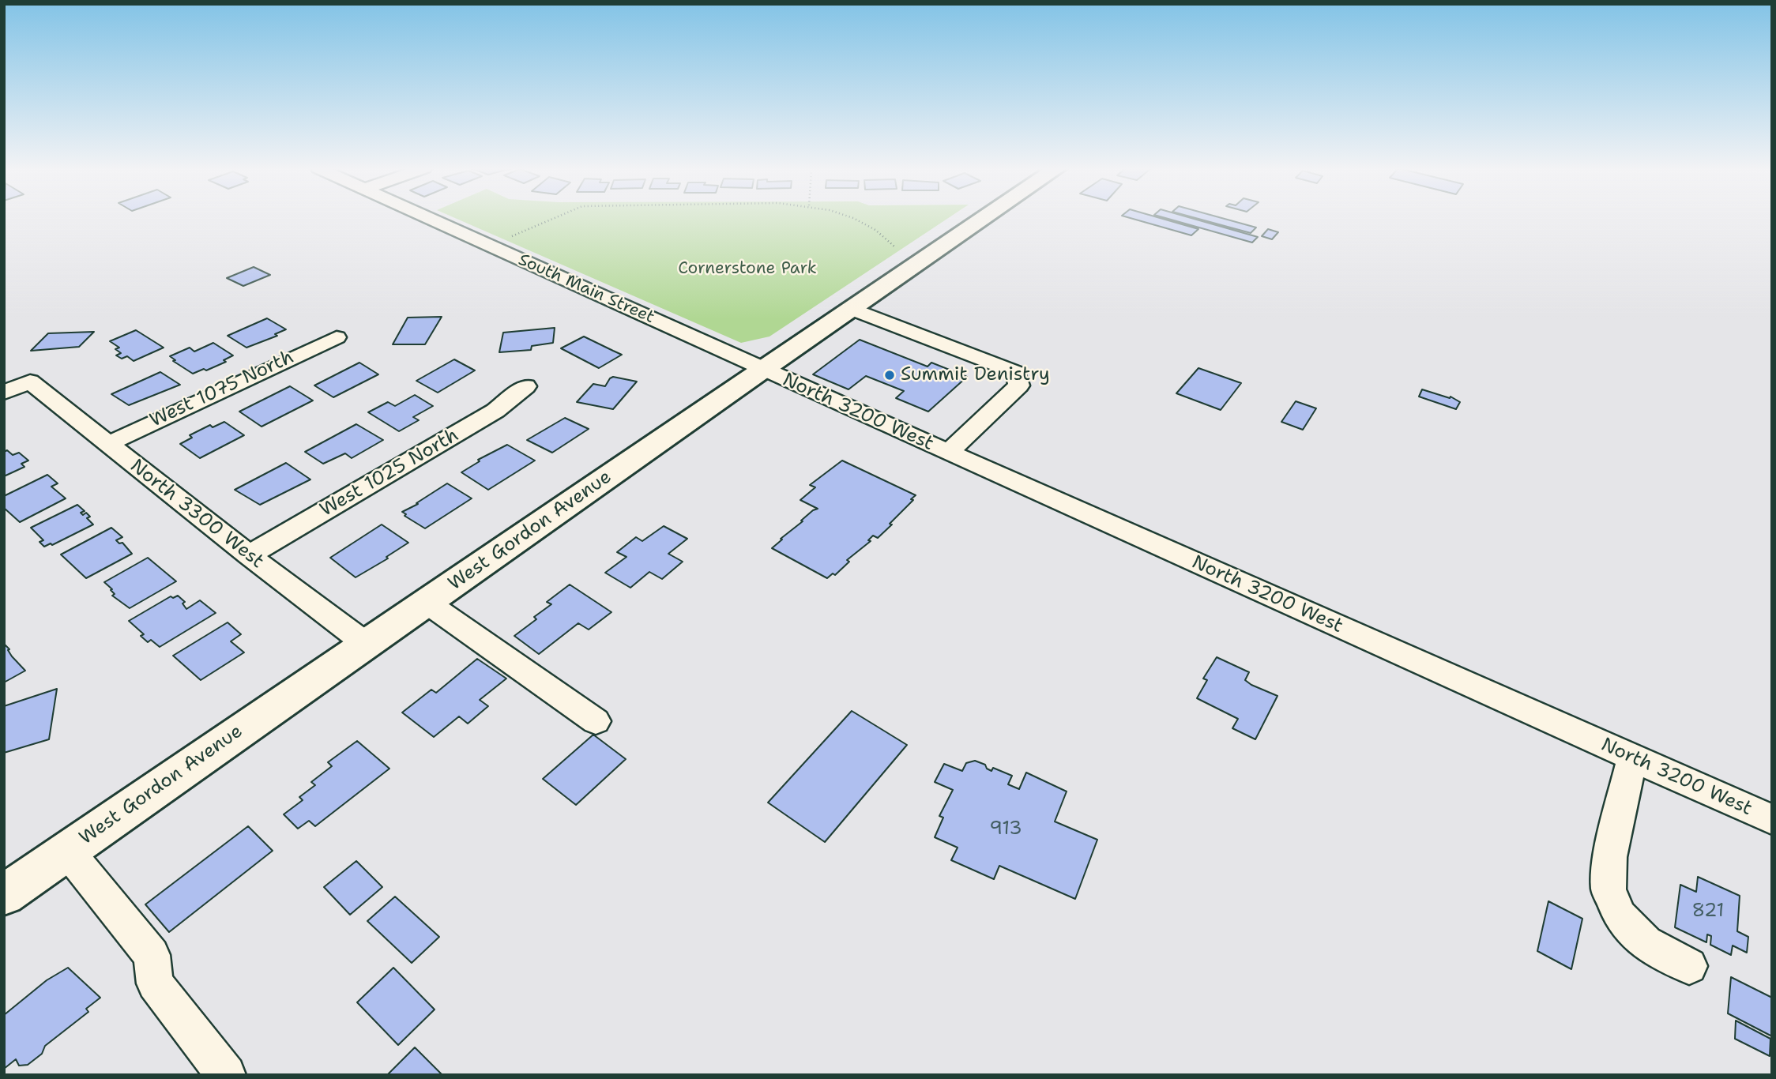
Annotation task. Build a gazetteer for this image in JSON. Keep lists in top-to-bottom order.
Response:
{
  "streets": {
    "main road": ["West Gordon Avenue"],
    "street": [
      "South Main Street",
      "West 1075 North",
      "North 3200 West",
      "West 1025 North",
      "North 3300 West"
    ]
  },
  "crossings": [
    ["South Main Street", "North 3200 West"],
    ["South Main Street", "West Gordon Avenue"],
    ["West 1075 North", "North 3300 West"],
    ["North 3200 West", "West Gordon Avenue"],
    ["West 1025 North", "North 3300 West"],
    ["North 3300 West", "West Gordon Avenue"]
  ],
  "parks": ["Cornerstone Park"],
  "places": ["Summit Denistry"],
  "house_numbers": ["913", "821"]
}
